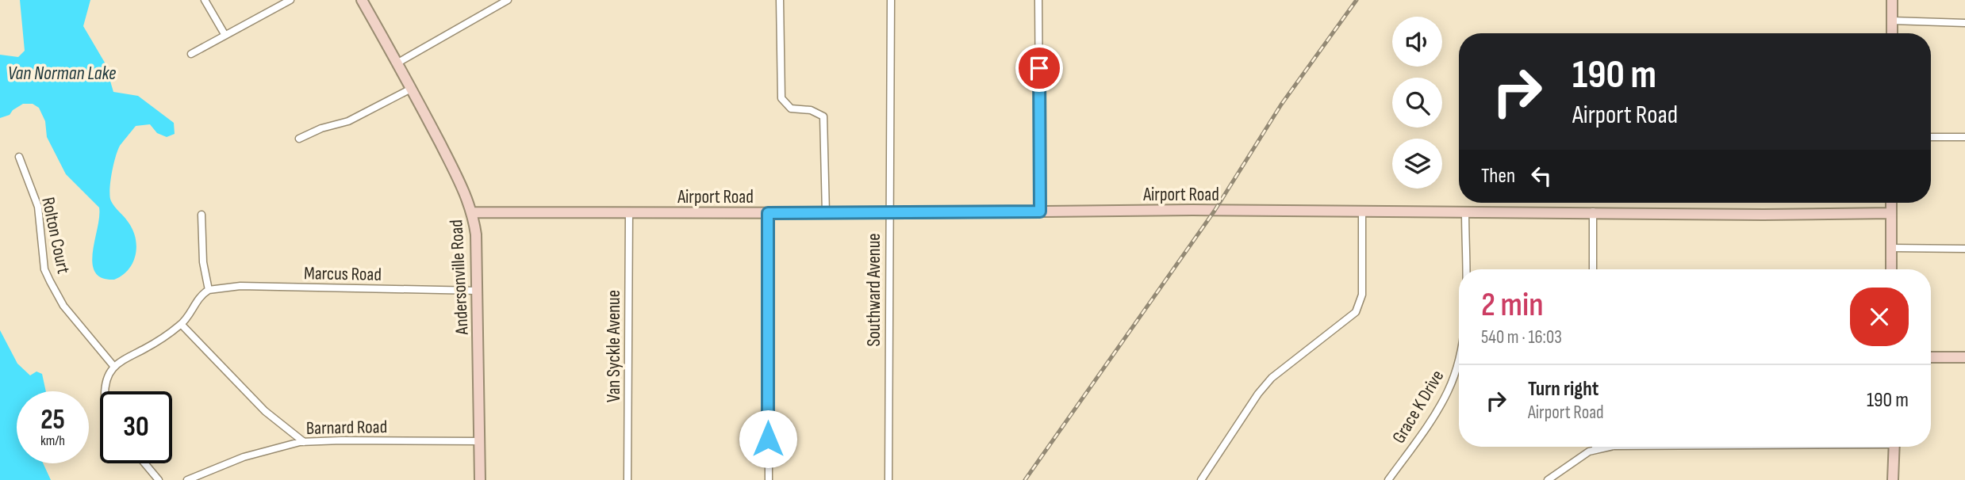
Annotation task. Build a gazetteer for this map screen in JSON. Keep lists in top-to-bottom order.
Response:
{
  "streets": {
    "street": [
      "Airport Road",
      "Rolton Court",
      "Marcus Road",
      "Andersonville Road",
      "Southward Avenue",
      "Van Syckle Avenue",
      "Grace K Drive",
      "Barnard Road"
    ]
  },
  "crossings": [
    ["Airport Road", "Andersonville Road"],
    ["Airport Road", "Southward Avenue"],
    ["Airport Road", "Van Syckle Avenue"],
    ["Airport Road", "Grace K Drive"],
    ["Marcus Road", "Andersonville Road"],
    ["Andersonville Road", "Barnard Road"]
  ],
  "water": ["Van Norman Lake"],
  "page": {
    "turn": ["190 m", "Airport Road"],
    "then": "Then",
    "heading": ["2 min", "540 m · 16:03"],
    "list": [
      {
        "name": "Turn right",
        "note": "Airport Road",
        "value": "190 m"
      }
    ],
    "speed": "25 km/h",
    "limit": "30"
  }
}
